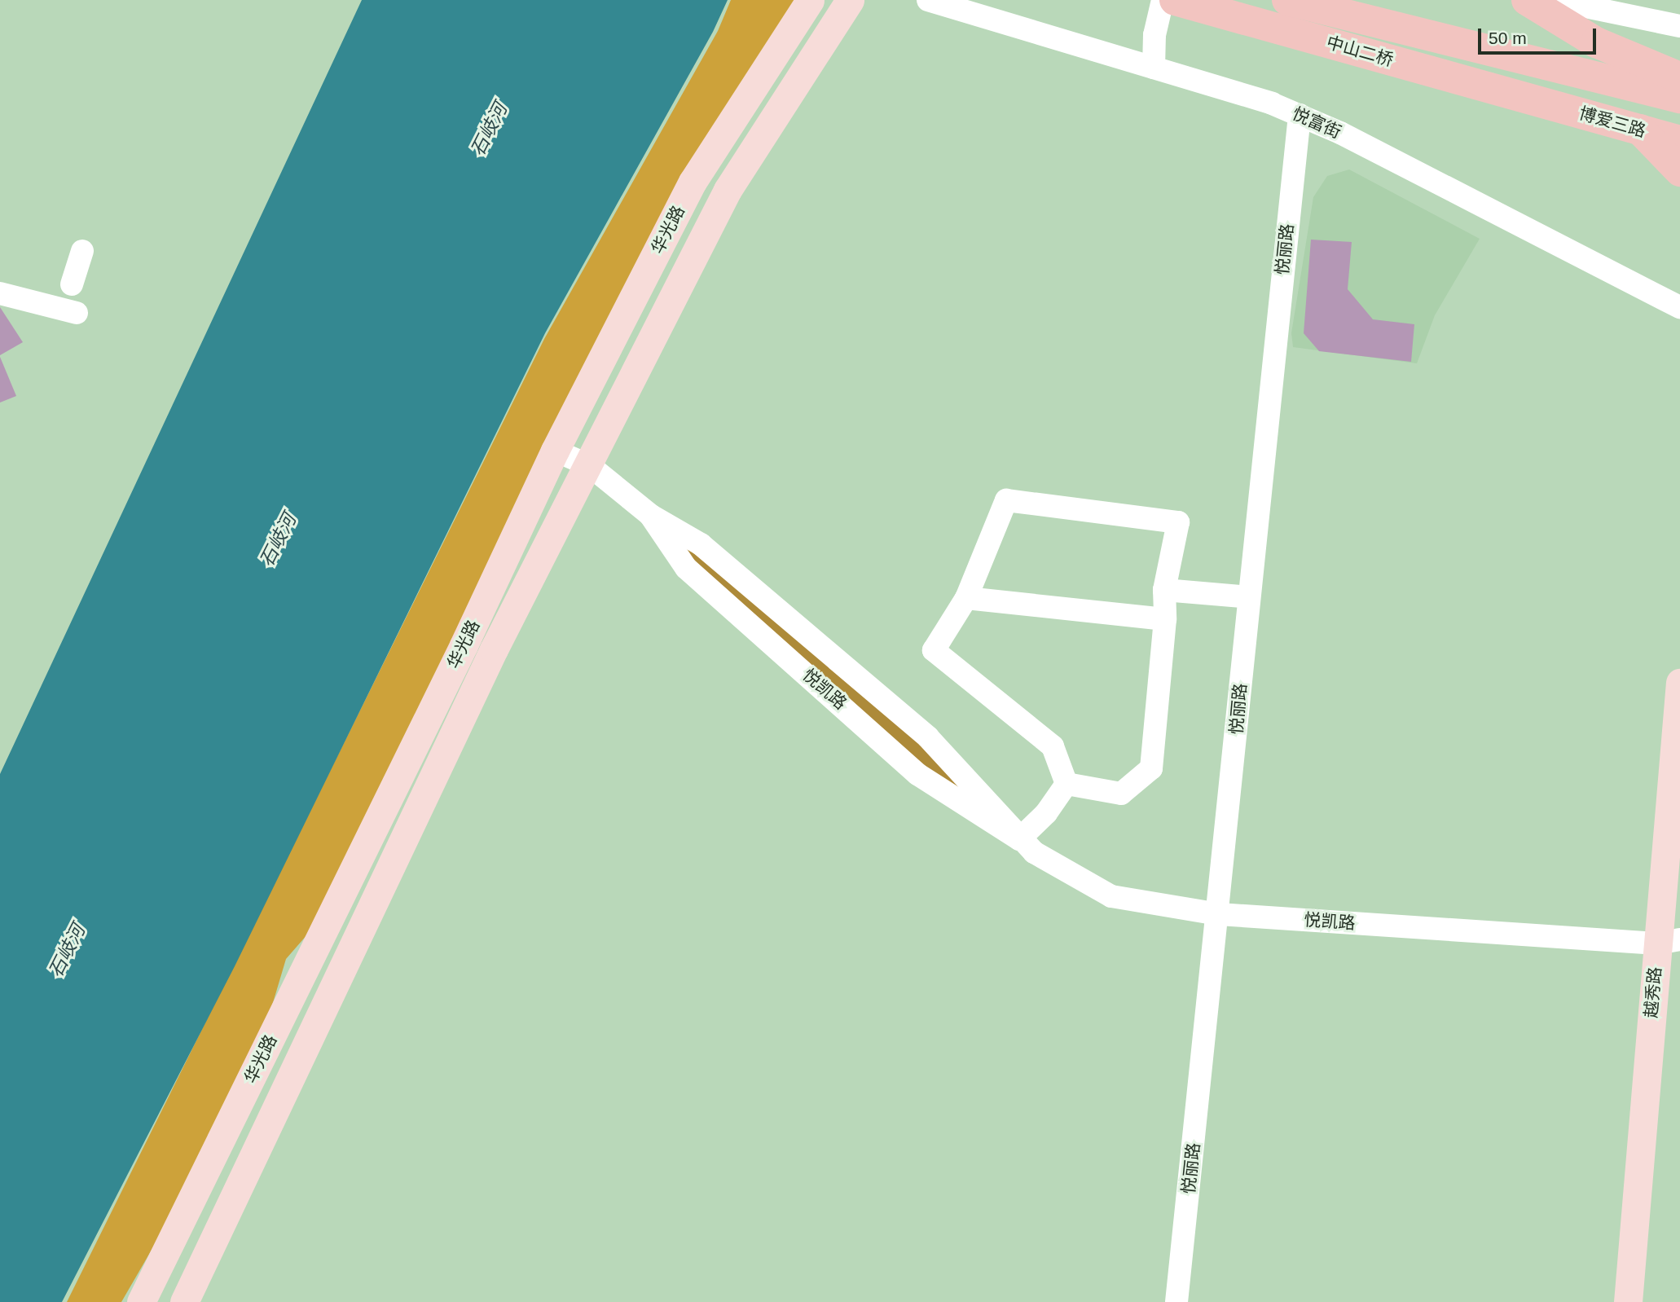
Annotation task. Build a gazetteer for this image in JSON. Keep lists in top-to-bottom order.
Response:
{
  "streets": {
    "highway": ["中山二桥", "博爱三路"],
    "main road": ["华光路", "越秀路"],
    "street": ["悦富街", "悦丽路", "悦凯路"]
  },
  "crossings": [
    ["中山二桥", "博爱三路"],
    ["悦富街", "悦丽路"],
    ["华光路", "悦凯路"],
    ["悦丽路", "悦凯路"],
    ["悦凯路", "越秀路"]
  ],
  "water": ["石岐河"],
  "scale_bar": "50 m"
}
